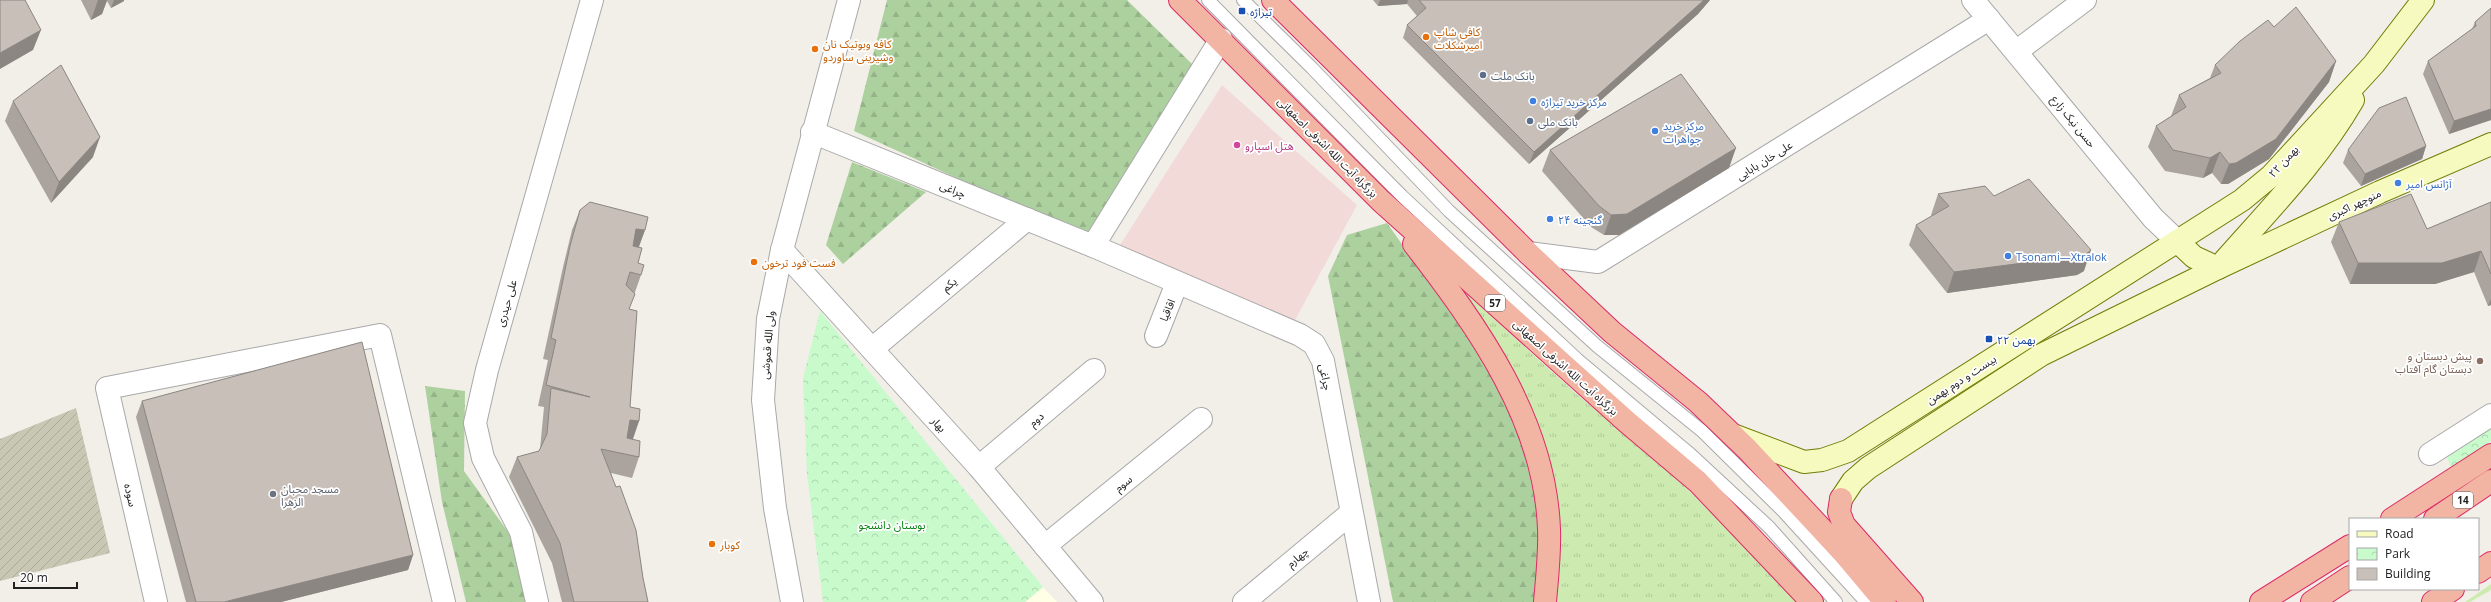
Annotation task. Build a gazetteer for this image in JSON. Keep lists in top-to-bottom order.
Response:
{
  "streets": {
    "highway": ["بزرگراه آیت الله اشرفی اصفهانی", "57", "14"],
    "main road": ["۲۲ بهمن", "منوچهر اکبری", "بیست و دوم بهمن"],
    "street": [
      "حسن نیک زارع",
      "علی خان بابایی",
      "چراغی",
      "یکم",
      "علی حیدری",
      "اقاقیا",
      "ولی الله قموشی",
      "دوم",
      "بهار",
      "سوم",
      "سوده",
      "چهارم"
    ]
  },
  "crossings": [
    ["حسن نیک زارع", "علی خان بابایی"],
    ["حسن نیک زارع", "۲۲ بهمن"],
    ["حسن نیک زارع", "بیست و دوم بهمن"],
    ["۲۲ بهمن", "منوچهر اکبری"],
    ["۲۲ بهمن", "بیست و دوم بهمن"],
    ["چراغی", "یکم"],
    ["چراغی", "اقاقیا"],
    ["چراغی", "ولی الله قموشی"],
    ["چراغی", "چهارم"],
    ["یکم", "بهار"],
    ["ولی الله قموشی", "بهار"],
    ["دوم", "بهار"],
    ["بهار", "سوم"]
  ],
  "parks": ["بوستان دانشجو"],
  "places": {
    "transit": ["تیراژه", "۲۲ بهمن"],
    "other": [
      "کافی شاپ امیرشکلات",
      "کافه وبوتیک نان وشیرینی ساوردو",
      "بانک ملت",
      "مرکز خرید تیراژه",
      "بانک ملی",
      "مرکز خرید جواهرات",
      "هتل اسپارو",
      "آژانس امیر",
      "گنجینه ۲۴",
      "Tsonami—Xtralok",
      "فست فود ترخون",
      "پیش دبستان و دبستان گام آفتاب",
      "مسجد محبان الزهرا",
      "کوبار"
    ]
  },
  "legend": ["Road", "Park", "Building"],
  "scale_bar": "20 m"
}
